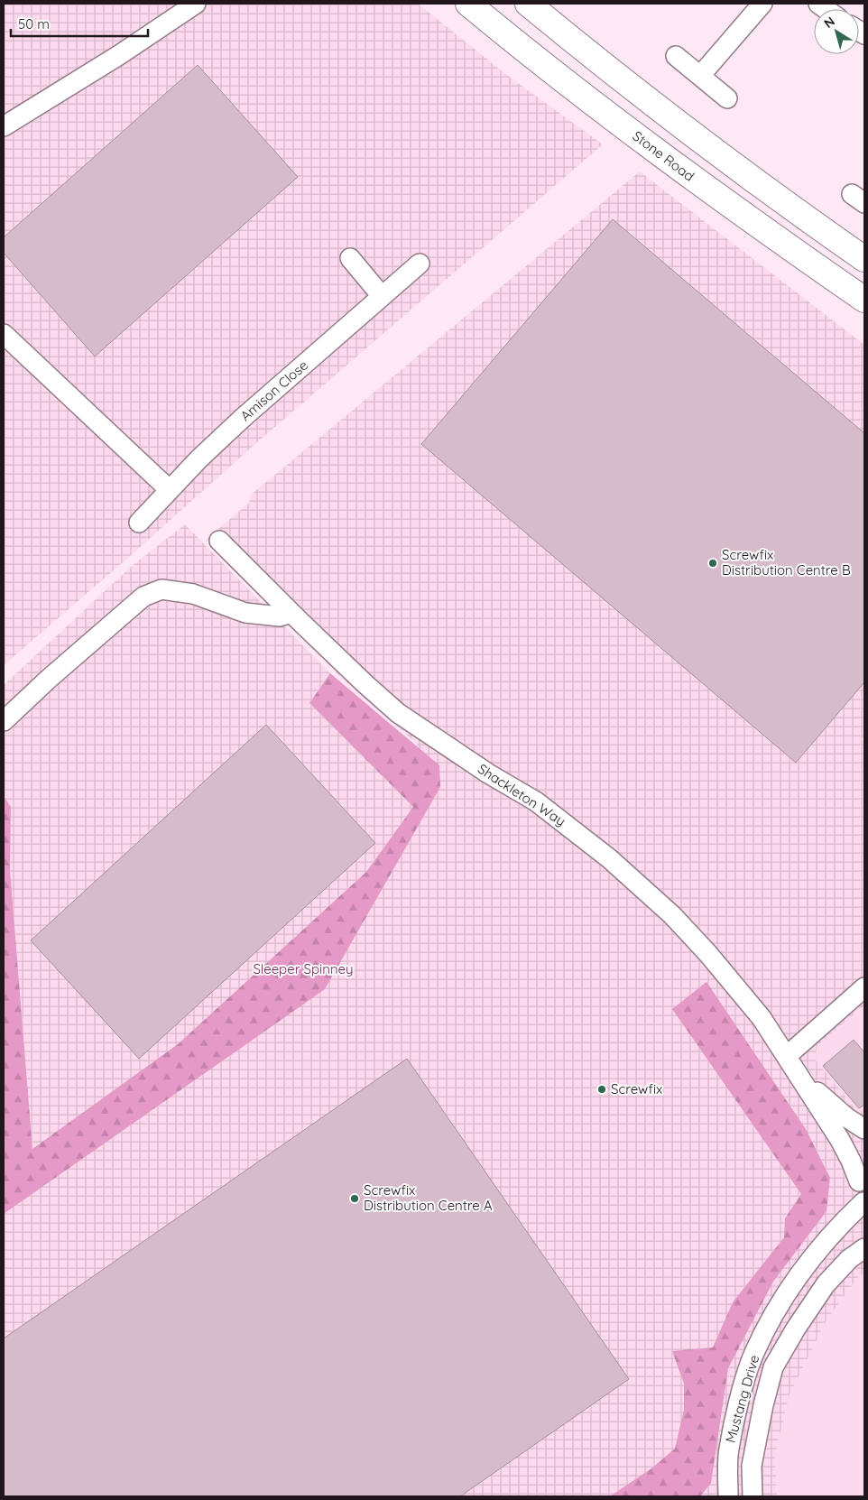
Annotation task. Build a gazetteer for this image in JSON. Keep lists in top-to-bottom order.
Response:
{
  "streets": {
    "highway": ["Stone Road"],
    "street": ["Amison Close", "Shackleton Way", "Mustang Drive"]
  },
  "crossings": [
    ["Shackleton Way", "Mustang Drive"]
  ],
  "parks": ["Sleeper Spinney"],
  "places": ["Screwfix Distribution Centre B", "Screwfix", "Screwfix Distribution Centre A"],
  "scale_bar": "50 m",
  "north": "top left"
}
